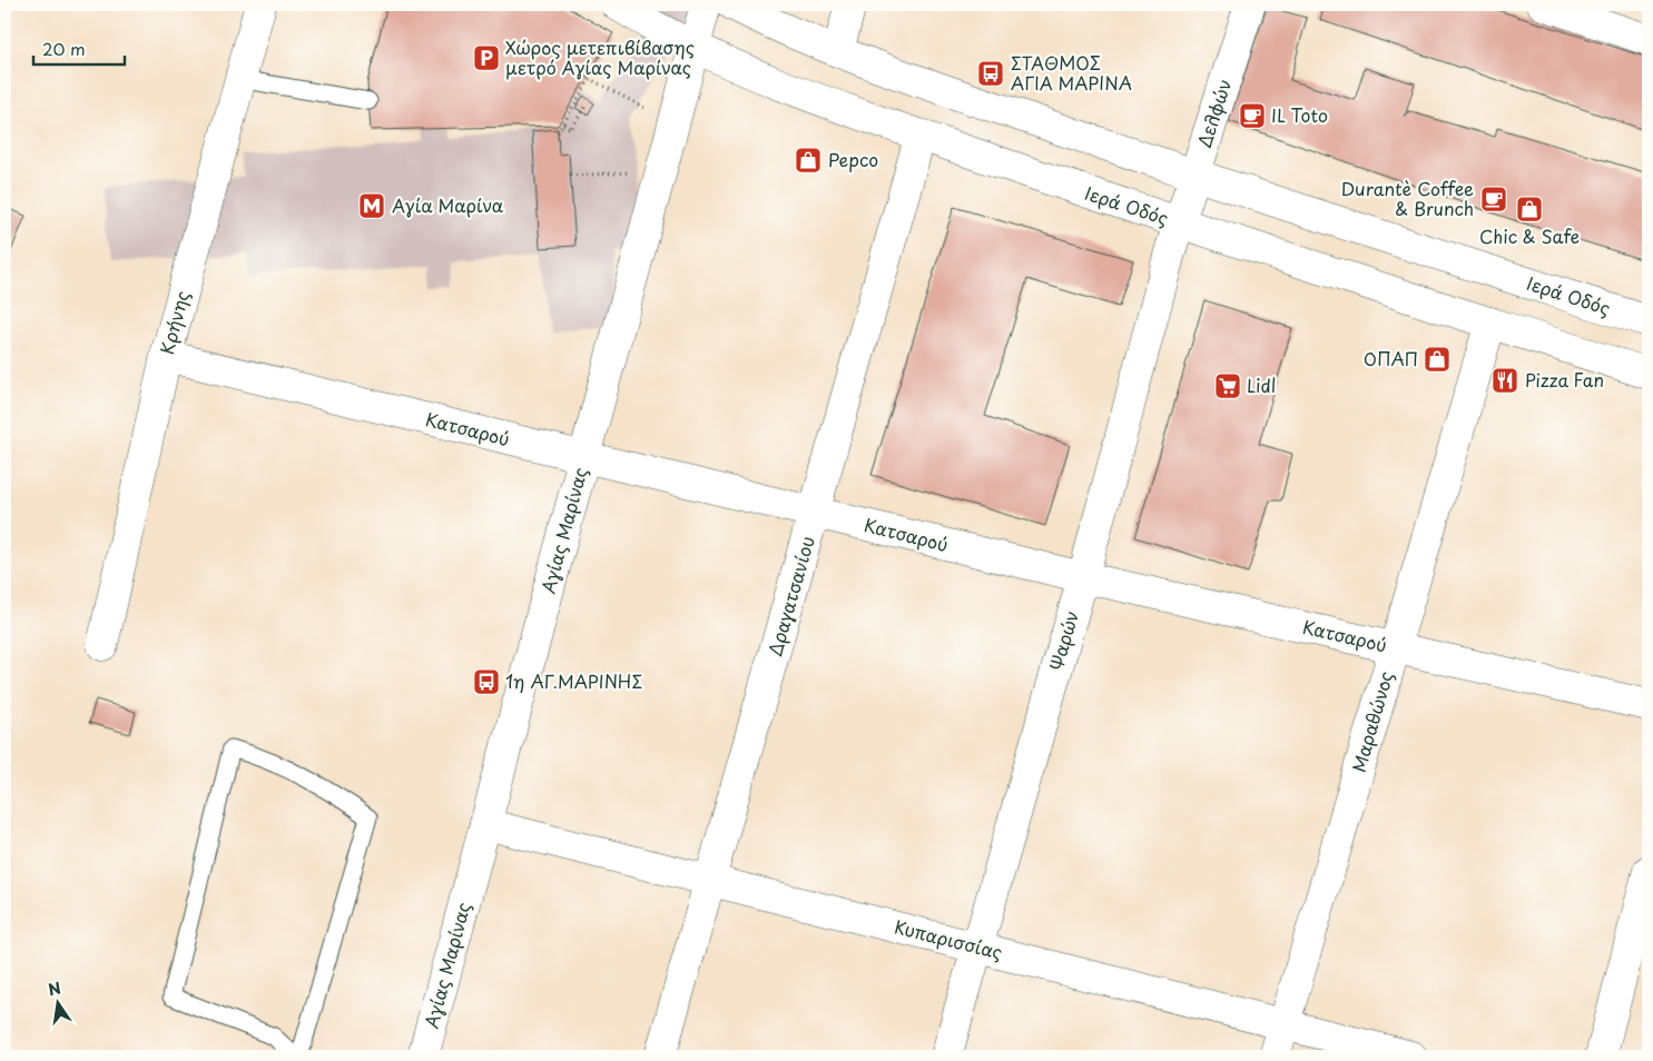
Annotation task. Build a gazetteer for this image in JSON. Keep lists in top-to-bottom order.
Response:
{
  "streets": {
    "street": [
      "Δελφών",
      "Ιερά Οδός",
      "Κρήνης",
      "Κατσαρού",
      "Αγίας Μαρίνας",
      "Δραγατσανίου",
      "Ψαρών",
      "Μαραθώνος",
      "Κυπαρισσίας"
    ]
  },
  "crossings": [
    ["Δελφών", "Ιερά Οδός"],
    ["Δελφών", "Ψαρών"],
    ["Ιερά Οδός", "Αγίας Μαρίνας"],
    ["Ιερά Οδός", "Δραγατσανίου"],
    ["Ιερά Οδός", "Ψαρών"],
    ["Ιερά Οδός", "Μαραθώνος"],
    ["Κρήνης", "Κατσαρού"],
    ["Κατσαρού", "Αγίας Μαρίνας"],
    ["Κατσαρού", "Δραγατσανίου"],
    ["Κατσαρού", "Ψαρών"],
    ["Κατσαρού", "Μαραθώνος"],
    ["Αγίας Μαρίνας", "Κυπαρισσίας"],
    ["Δραγατσανίου", "Κυπαρισσίας"],
    ["Ψαρών", "Κυπαρισσίας"],
    ["Μαραθώνος", "Κυπαρισσίας"]
  ],
  "places": {
    "parking": ["Χώρος μετεπιβίβασης μετρό Αγίας Μαρίνας"],
    "bus stop": ["ΣΤΑΘΜΟΣ ΑΓΙΑ ΜΑΡΙΝΑ", "1η ΑΓ.ΜΑΡΙΝΗΣ"],
    "cafe": ["IL Toto", "Durantè Coffee & Brunch"],
    "shop": ["Pepco", "Chic & Safe", "ΟΠΑΠ"],
    "metro station": ["Αγία Μαρίνα"],
    "restaurant": ["Pizza Fan"],
    "supermarket": ["Lidl"]
  },
  "scale_bar": "20 m",
  "north": "top"
}
